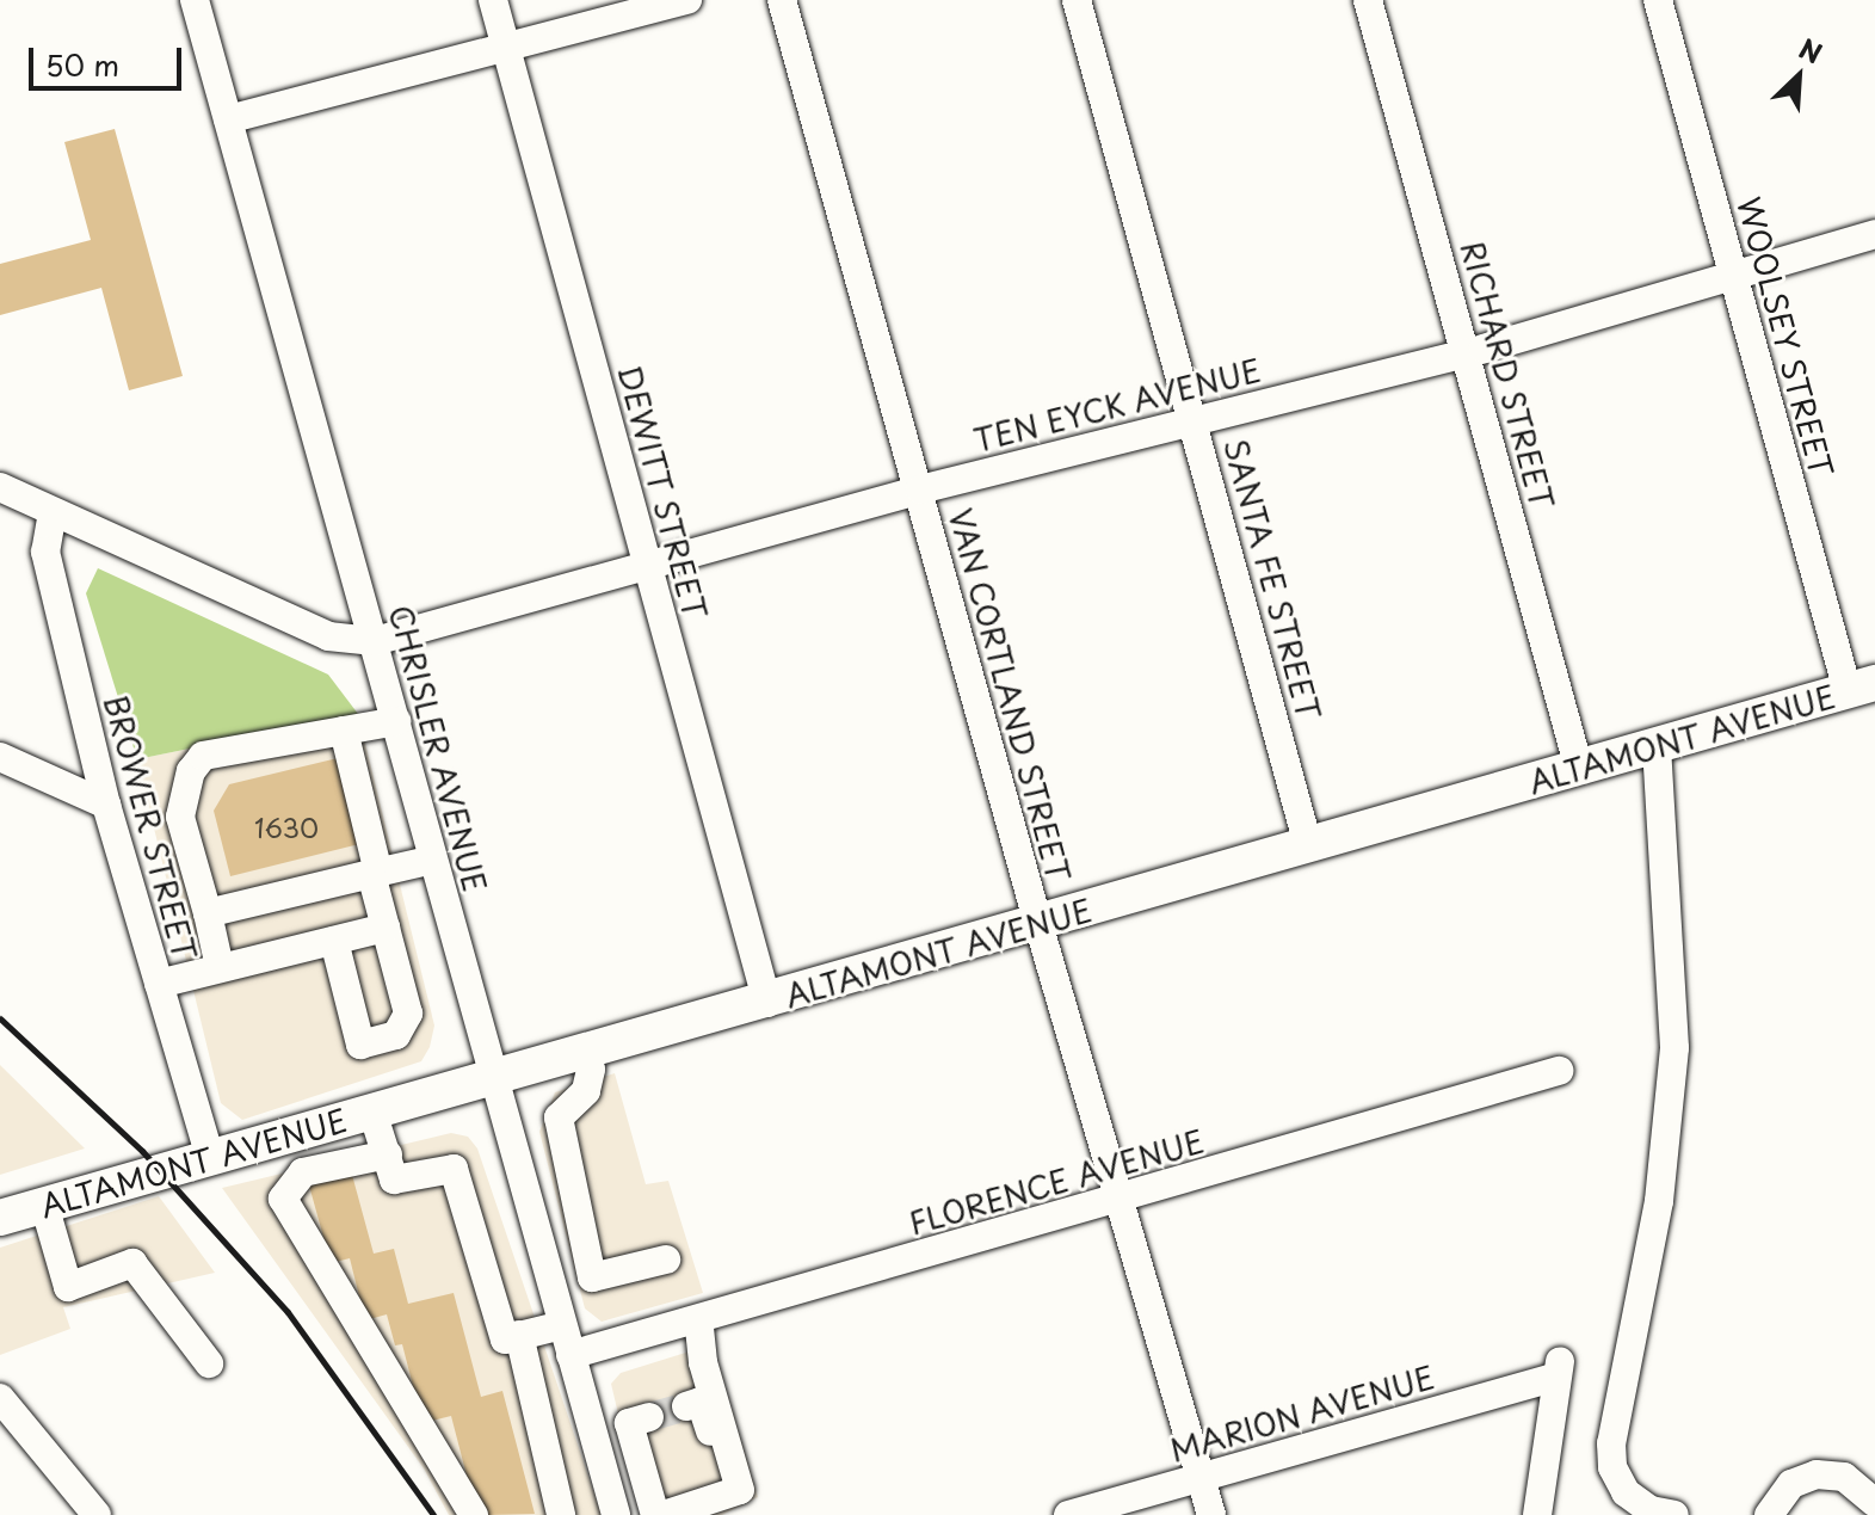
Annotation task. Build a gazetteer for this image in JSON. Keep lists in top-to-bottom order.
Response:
{
  "streets": {
    "main road": ["ALTAMONT AVENUE"],
    "street": [
      "WOOLSEY STREET",
      "RICHARD STREET",
      "TEN EYCK AVENUE",
      "DEWITT STREET",
      "SANTA FE STREET",
      "VAN CORTLAND STREET",
      "CHRISLER AVENUE",
      "BROWER STREET",
      "FLORENCE AVENUE",
      "MARION AVENUE"
    ]
  },
  "crossings": [
    ["WOOLSEY STREET", "TEN EYCK AVENUE"],
    ["WOOLSEY STREET", "ALTAMONT AVENUE"],
    ["RICHARD STREET", "TEN EYCK AVENUE"],
    ["RICHARD STREET", "ALTAMONT AVENUE"],
    ["TEN EYCK AVENUE", "DEWITT STREET"],
    ["TEN EYCK AVENUE", "SANTA FE STREET"],
    ["TEN EYCK AVENUE", "VAN CORTLAND STREET"],
    ["TEN EYCK AVENUE", "CHRISLER AVENUE"],
    ["DEWITT STREET", "ALTAMONT AVENUE"],
    ["SANTA FE STREET", "ALTAMONT AVENUE"],
    ["VAN CORTLAND STREET", "ALTAMONT AVENUE"],
    ["VAN CORTLAND STREET", "FLORENCE AVENUE"],
    ["VAN CORTLAND STREET", "MARION AVENUE"],
    ["ALTAMONT AVENUE", "CHRISLER AVENUE"],
    ["ALTAMONT AVENUE", "BROWER STREET"],
    ["CHRISLER AVENUE", "FLORENCE AVENUE"]
  ],
  "house_numbers": ["1630"],
  "scale_bar": "50 m",
  "north": "top right"
}
